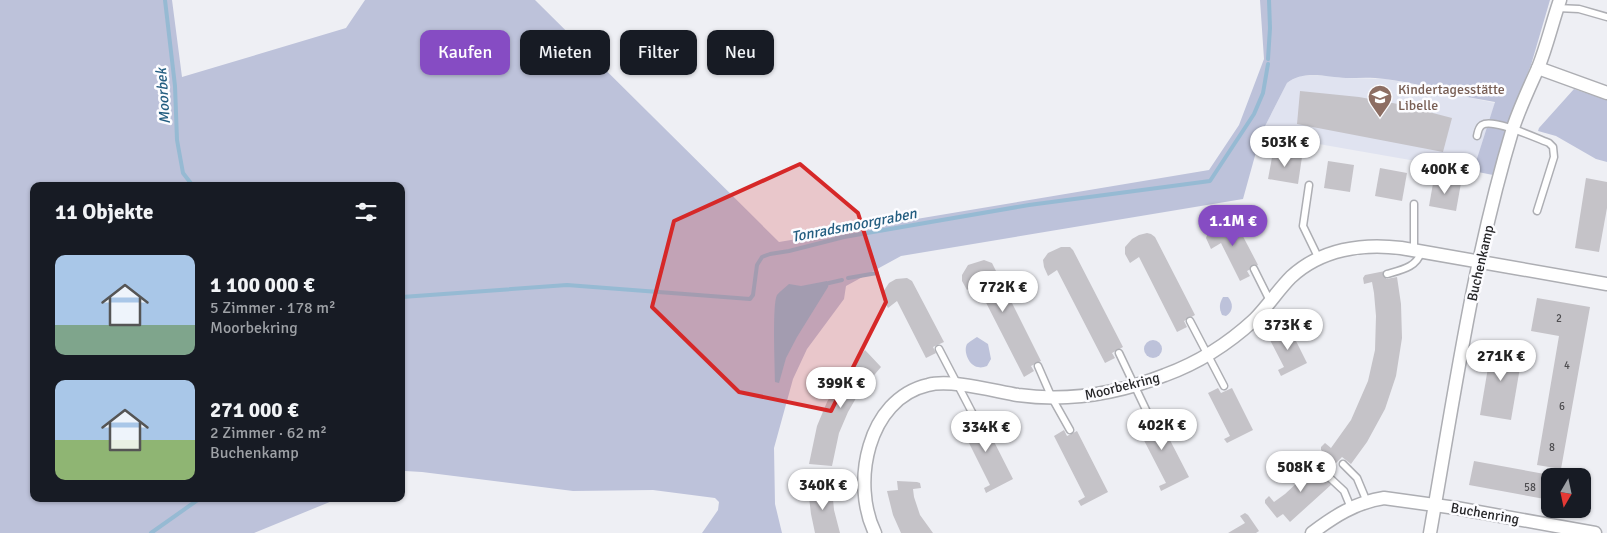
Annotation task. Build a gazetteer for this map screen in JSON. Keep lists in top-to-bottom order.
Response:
{
  "streets": {
    "street": ["Buchenkamp", "Moorbekring", "Buchenring"]
  },
  "crossings": [
    ["Buchenkamp", "Moorbekring"],
    ["Buchenkamp", "Buchenring"]
  ],
  "water": ["Moorbek", "Tonradsmoorgraben"],
  "places": {
    "school or university": ["Kindertagesstätte Libelle"]
  },
  "house_numbers": [
    "2",
    "4",
    "6",
    "8",
    "58"
  ],
  "north": "bottom",
  "page": {
    "chip": [
      "Kaufen",
      "Mieten",
      "Filter",
      "Neu"
    ],
    "price": [
      "503K €",
      "400K €",
      "1.1M €",
      "772K €",
      "373K €",
      "271K €",
      "399K €",
      "402K €",
      "334K €",
      "508K €",
      "340K €"
    ],
    "heading": "11 Objekte",
    "list": [
      {
        "name": "1 100 000 €",
        "note": "5 Zimmer · 178 m² · Moorbekring"
      },
      {
        "name": "271 000 €",
        "note": "2 Zimmer · 62 m² · Buchenkamp"
      }
    ]
  }
}
